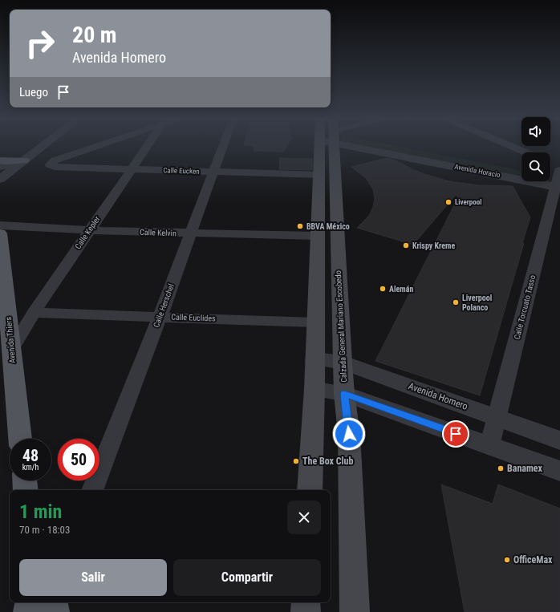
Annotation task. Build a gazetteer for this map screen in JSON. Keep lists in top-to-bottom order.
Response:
{
  "streets": {
    "main road": ["Calzada General Mariano Escobedo", "Avenida Thiers"],
    "street": [
      "Calle Eucken",
      "Avenida Horacio",
      "Calle Kepler",
      "Calle Kelvin",
      "Calle Herschel",
      "Calle Torcuato Tasso",
      "Calle Euclides",
      "Avenida Homero"
    ]
  },
  "crossings": [
    ["Calle Eucken", "Calle Kepler"],
    ["Calle Eucken", "Calle Herschel"],
    ["Avenida Horacio", "Calle Torcuato Tasso"],
    ["Calle Kepler", "Calle Kelvin"],
    ["Calle Kepler", "Calle Euclides"],
    ["Calle Kepler", "Avenida Thiers"],
    ["Calle Kelvin", "Calle Herschel"],
    ["Calle Herschel", "Calle Euclides"],
    ["Calle Torcuato Tasso", "Avenida Homero"],
    ["Calzada General Mariano Escobedo", "Avenida Homero"]
  ],
  "places": [
    "Liverpool",
    "BBVA México",
    "Krispy Kreme",
    "Alemán",
    "Liverpool Polanco",
    "The Box Club",
    "Banamex",
    "OfficeMax"
  ],
  "page": {
    "turn": ["20 m", "Avenida Homero"],
    "then": "Luego",
    "speed": "48 km/h",
    "limit": "50",
    "heading": ["1 min", "70 m · 18:03"],
    "buttons": ["Salir", "Compartir"]
  }
}
